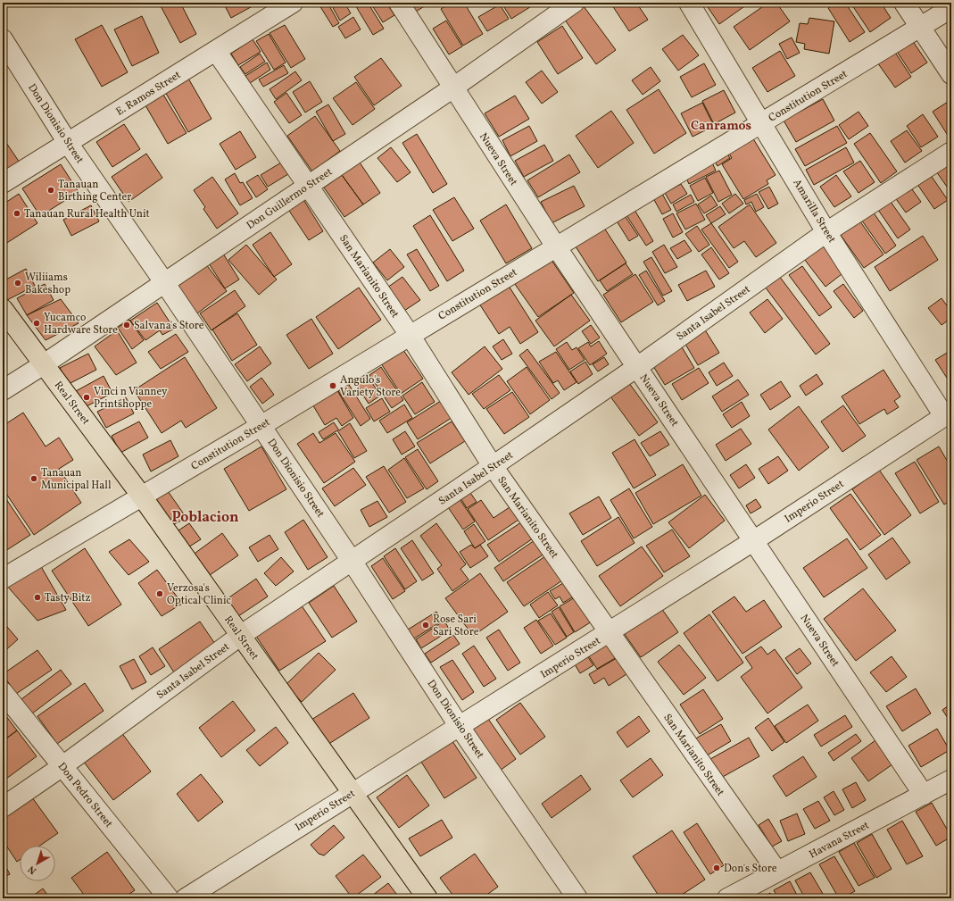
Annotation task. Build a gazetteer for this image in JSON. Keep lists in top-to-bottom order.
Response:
{
  "streets": {
    "main road": ["Real Street"],
    "street": [
      "E. Ramos Street",
      "Constitution Street",
      "Don Dionisio Street",
      "Nueva Street",
      "Don Guillermo Street",
      "Amarilla Street",
      "San Marianito Street",
      "Santa Isabel Street",
      "Imperio Street",
      "Don Pedro Street",
      "Havana Street"
    ]
  },
  "crossings": [
    ["E. Ramos Street", "Don Dionisio Street"],
    ["E. Ramos Street", "San Marianito Street"],
    ["Constitution Street", "Don Dionisio Street"],
    ["Constitution Street", "Nueva Street"],
    ["Constitution Street", "Amarilla Street"],
    ["Constitution Street", "San Marianito Street"],
    ["Constitution Street", "Real Street"],
    ["Don Dionisio Street", "Don Guillermo Street"],
    ["Don Dionisio Street", "Santa Isabel Street"],
    ["Don Dionisio Street", "Imperio Street"],
    ["Nueva Street", "Don Guillermo Street"],
    ["Nueva Street", "Santa Isabel Street"],
    ["Nueva Street", "Imperio Street"],
    ["Nueva Street", "Havana Street"],
    ["Don Guillermo Street", "San Marianito Street"],
    ["Don Guillermo Street", "Real Street"],
    ["Amarilla Street", "Santa Isabel Street"],
    ["Amarilla Street", "Imperio Street"],
    ["San Marianito Street", "Santa Isabel Street"],
    ["San Marianito Street", "Imperio Street"],
    ["San Marianito Street", "Havana Street"],
    ["Santa Isabel Street", "Real Street"],
    ["Santa Isabel Street", "Don Pedro Street"],
    ["Real Street", "Imperio Street"]
  ],
  "districts": ["Canramos", "Poblacion"],
  "places": [
    "Tanauan Birthing Center",
    "Tanauan Rural Health Unit",
    "Wiliiams Bakeshop",
    "Yucamco Hardware Store",
    "Salvana's Store",
    "Angulo's Variety Store",
    "Vinci n Vianney Printshoppe",
    "Tanauan Municipal Hall",
    "Verzosa's Optical Clinic",
    "Tasty Bitz",
    "Rose Sari Sari Store",
    "Don's Store"
  ],
  "north": "bottom left"
}
